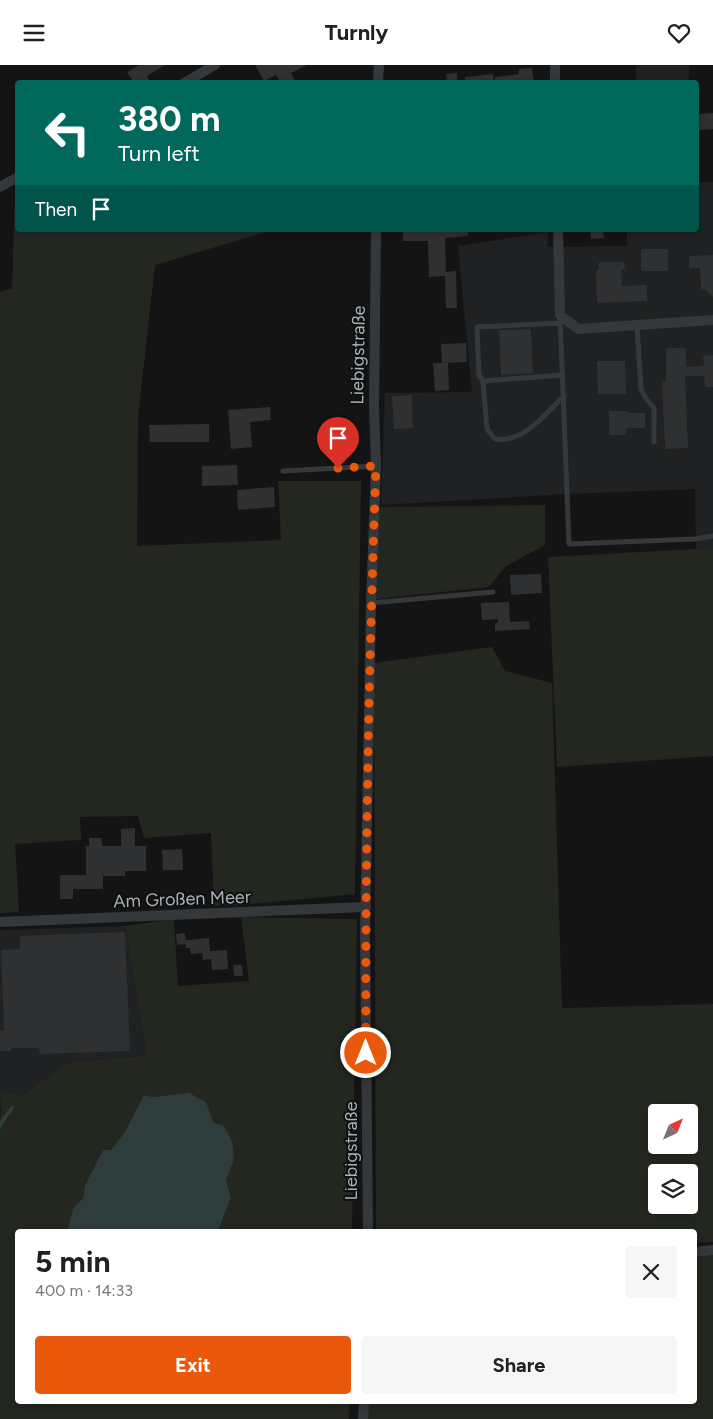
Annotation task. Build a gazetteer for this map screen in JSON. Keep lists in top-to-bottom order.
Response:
{
  "streets": {
    "street": ["Liebigstraße", "Am Großen Meer"]
  },
  "crossings": [
    ["Liebigstraße", "Am Großen Meer"]
  ],
  "north": "top right",
  "page": {
    "header": "Turnly",
    "turn": ["380 m", "Turn left"],
    "then": "Then",
    "heading": ["5 min", "400 m · 14:33"],
    "buttons": ["Exit", "Share"]
  }
}
